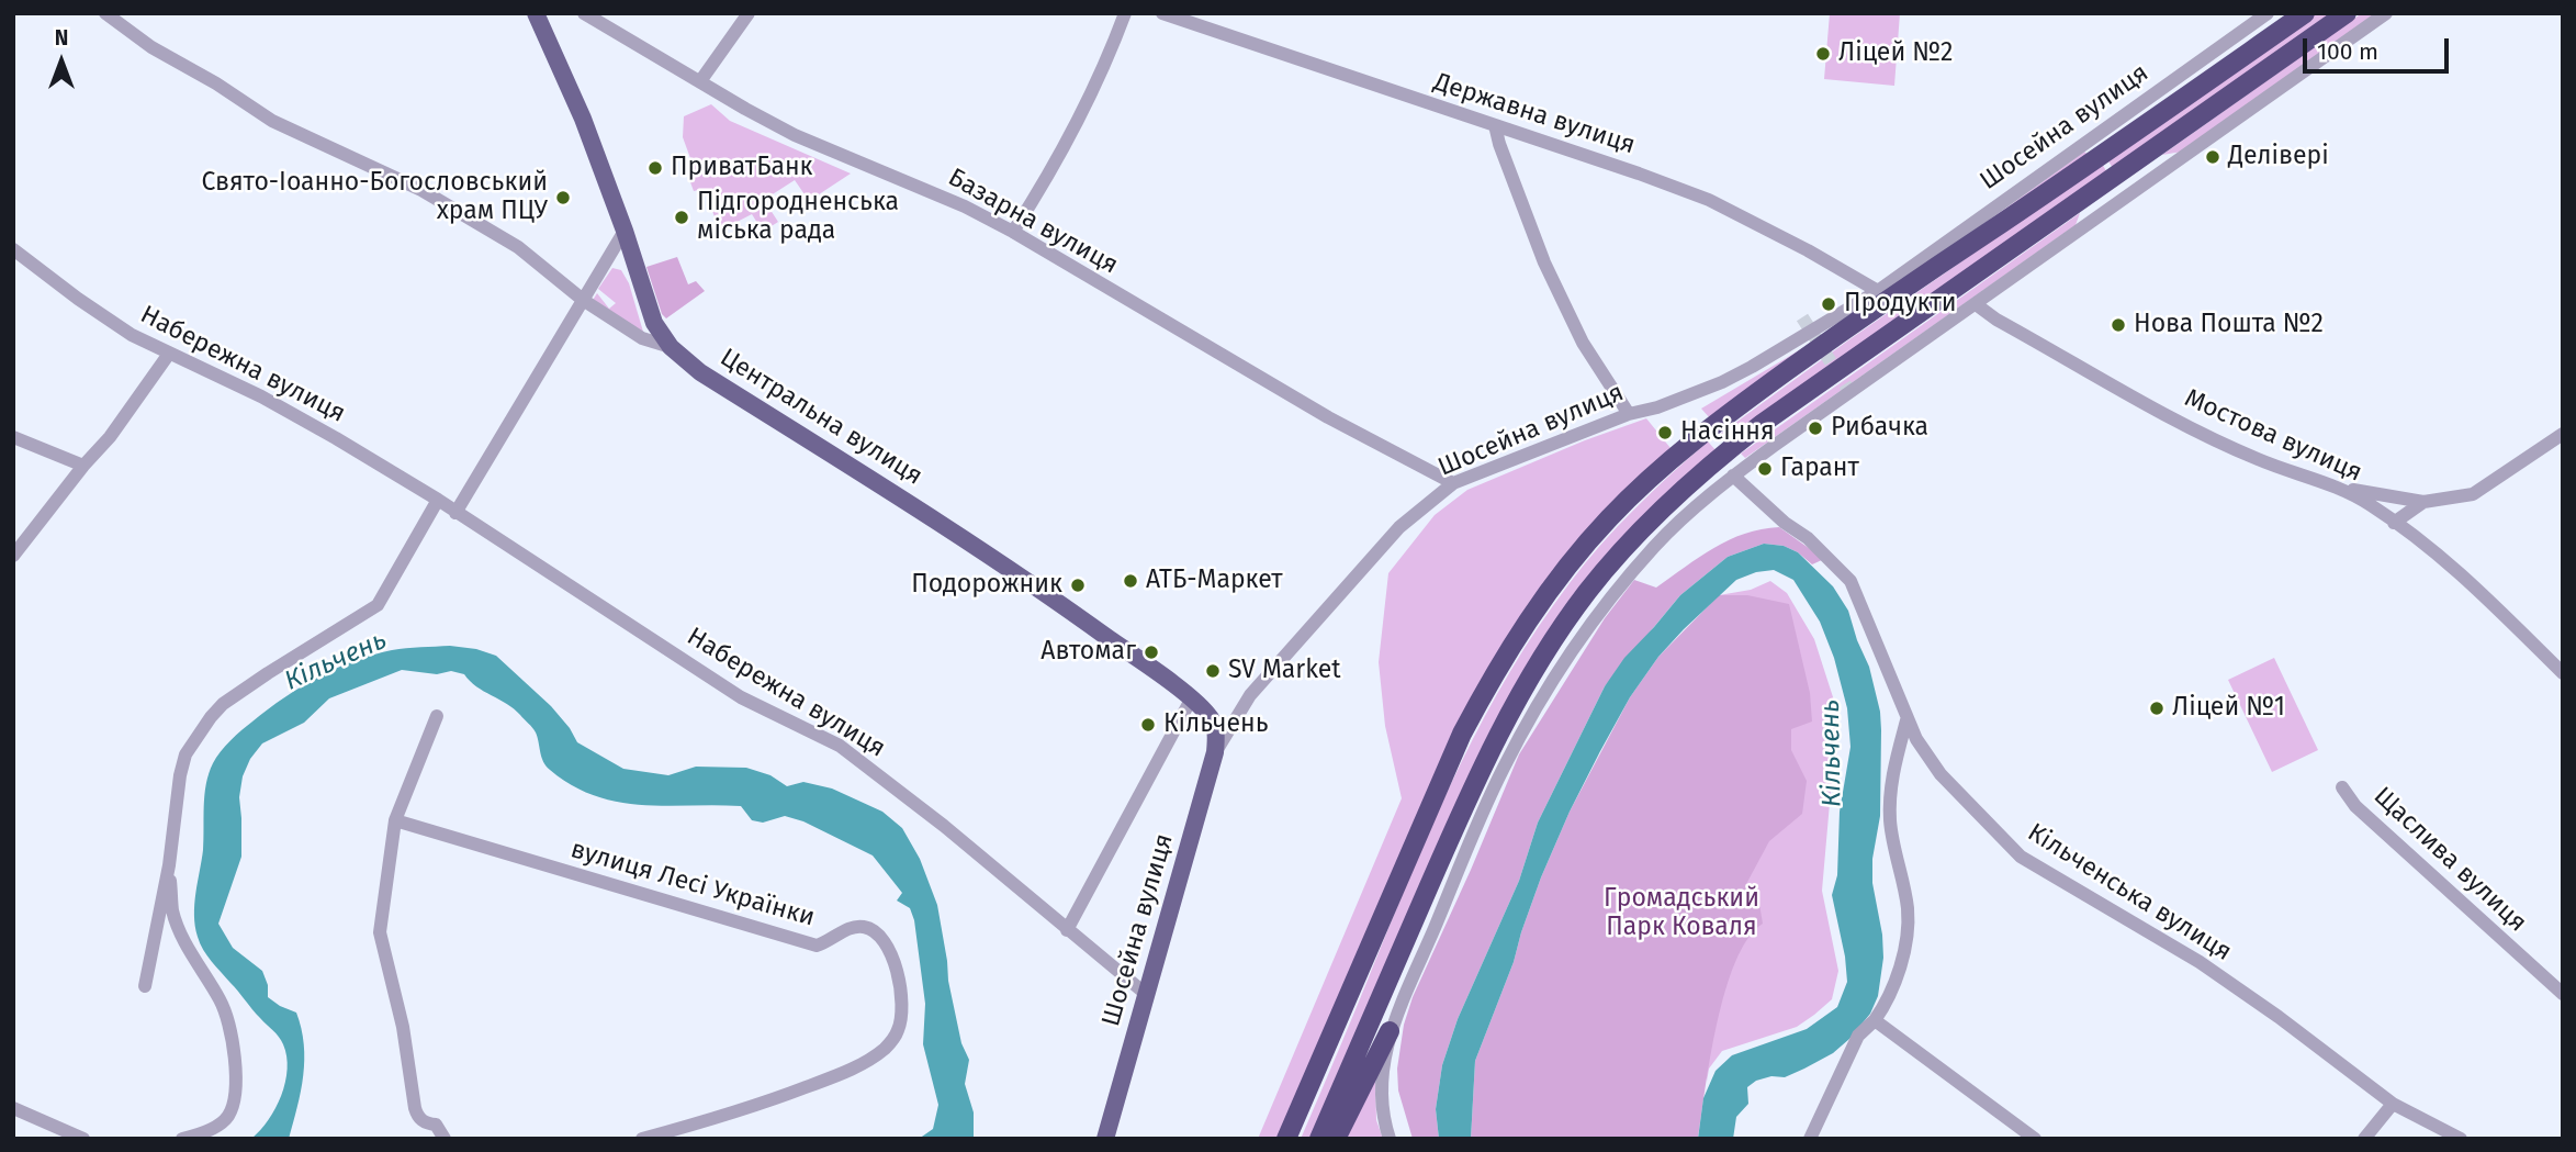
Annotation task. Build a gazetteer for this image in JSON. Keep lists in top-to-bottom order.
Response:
{
  "streets": {
    "main road": ["Шосейна вулиця", "Центральна вулиця"],
    "street": [
      "Державна вулиця",
      "Базарна вулиця",
      "Набережна вулиця",
      "Мостова вулиця",
      "Щаслива вулиця",
      "вулиця Лесі Українки",
      "Кільченська вулиця"
    ]
  },
  "crossings": [
    ["Державна вулиця", "Шосейна вулиця"],
    ["Шосейна вулиця", "Базарна вулиця"],
    ["Шосейна вулиця", "Набережна вулиця"],
    ["Шосейна вулиця", "Центральна вулиця"]
  ],
  "water": ["Кільчень"],
  "parks": ["Громадський Парк Коваля"],
  "places": [
    "Ліцей №2",
    "Делівері",
    "ПриватБанк",
    "Свято-Іоанно-Богословський храм ПЦУ",
    "Підгородненська міська рада",
    "Продукти",
    "Нова Пошта №2",
    "Рибачка",
    "Насіння",
    "Гарант",
    "АТБ-Маркет",
    "Подорожник",
    "Автомаг",
    "SV Market",
    "Ліцей №1",
    "Кільчень"
  ],
  "scale_bar": "100 m",
  "north": "top"
}
